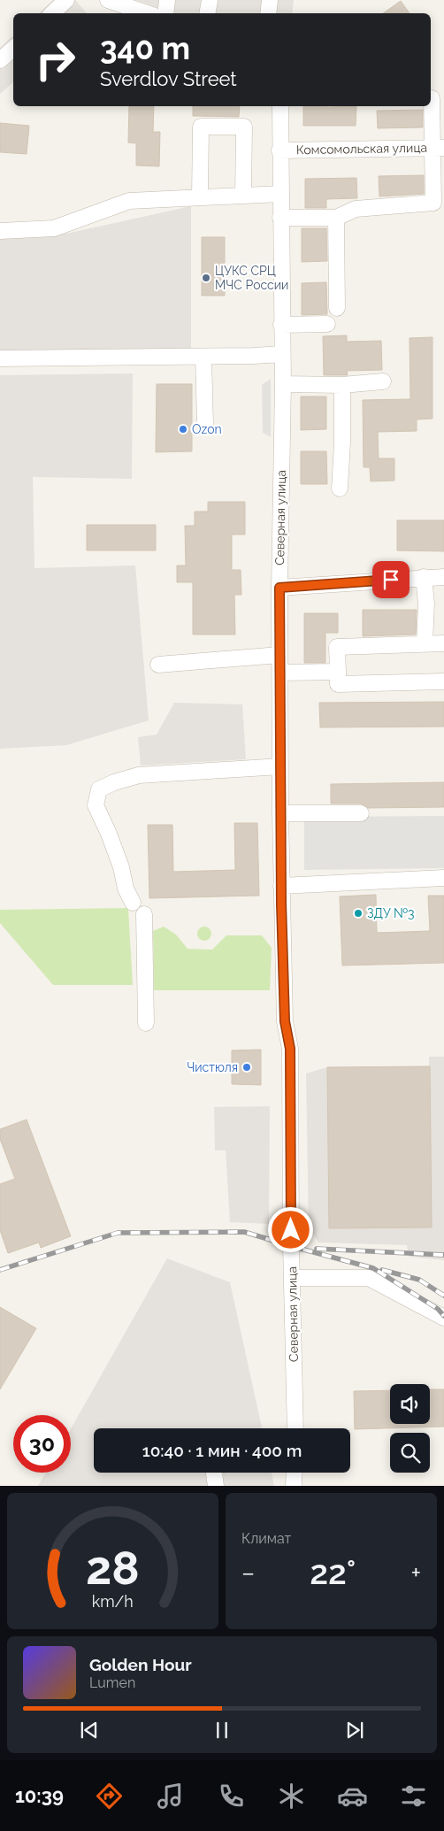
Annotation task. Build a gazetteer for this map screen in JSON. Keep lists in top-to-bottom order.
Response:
{
  "streets": {
    "street": ["Комсомольская улица", "Северная улица"]
  },
  "crossings": [
    ["Комсомольская улица", "Северная улица"]
  ],
  "places": [
    "ЦУКС СРЦ МЧС России",
    "Ozon",
    "ЗДУ №3",
    "Чистюля"
  ],
  "page": {
    "turn": ["340 m", "Sverdlov Street"],
    "limit": "30",
    "trip": "10:40 · 1 мин · 400 m",
    "tile": "Климат",
    "heat": ["−", "22°", "+"],
    "song": ["Golden Hour", "Lumen"],
    "tabs": "10:39",
    "gauge": ["28", "km/h"]
  }
}
